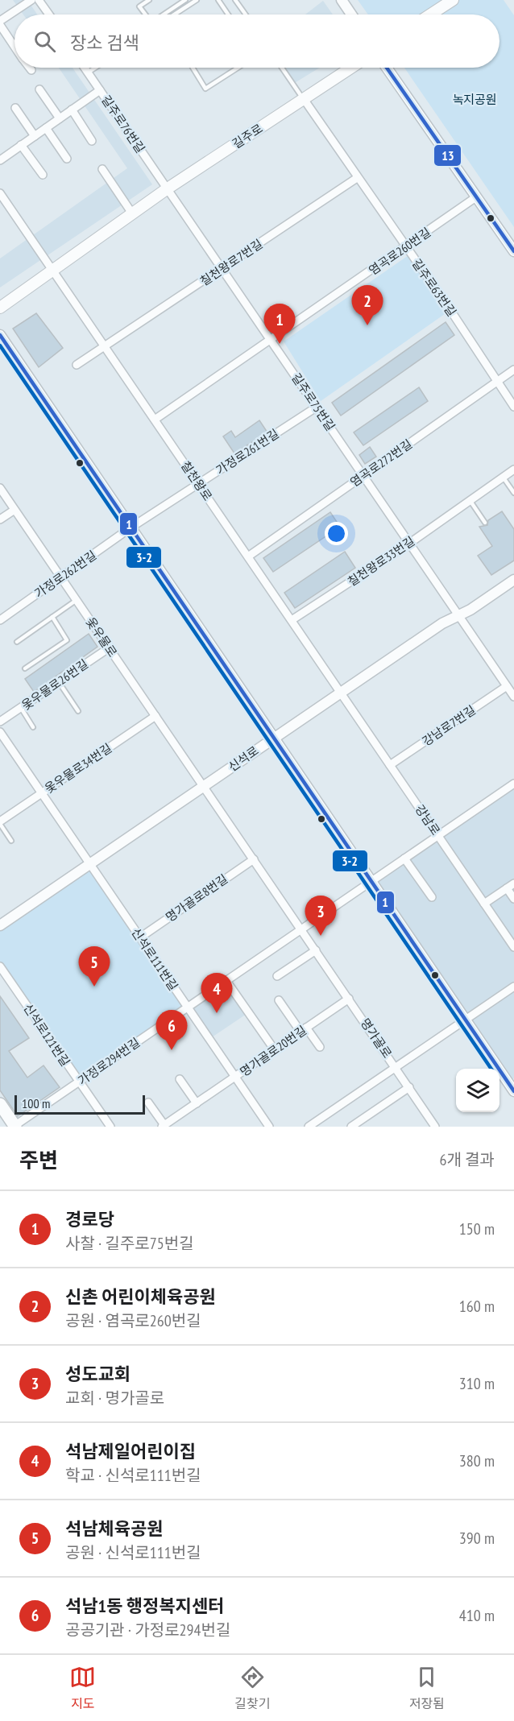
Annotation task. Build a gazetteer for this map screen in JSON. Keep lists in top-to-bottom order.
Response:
{
  "streets": {
    "main road": ["길주로"],
    "street": [
      "길주로76번길",
      "염곡로260번길",
      "칠천왕로7번길",
      "길주로63번길",
      "길주로75번길",
      "가정로261번길",
      "염곡로272번길",
      "칠천왕로",
      "칠천왕로33번길",
      "가정로262번길",
      "옻우물로",
      "옻우물로26번길",
      "강남로7번길",
      "신석로",
      "옻우물로34번길",
      "강남로",
      "명가골로8번길",
      "신석로111번길",
      "신석로121번길",
      "명가골로",
      "명가골로20번길",
      "가정로294번길"
    ]
  },
  "crossings": [
    ["길주로76번길", "길주로"],
    ["길주로76번길", "길주로75번길"],
    ["길주로", "길주로63번길"],
    ["길주로", "길주로75번길"],
    ["길주로", "칠천왕로"],
    ["염곡로260번길", "길주로63번길"],
    ["염곡로260번길", "길주로75번길"],
    ["염곡로260번길", "칠천왕로"],
    ["칠천왕로7번길", "길주로63번길"],
    ["칠천왕로7번길", "길주로75번길"],
    ["칠천왕로7번길", "칠천왕로"],
    ["길주로63번길", "염곡로272번길"],
    ["길주로75번길", "가정로261번길"],
    ["길주로75번길", "염곡로272번길"],
    ["길주로75번길", "칠천왕로33번길"],
    ["길주로75번길", "강남로7번길"],
    ["길주로75번길", "신석로"],
    ["가정로261번길", "칠천왕로"],
    ["가정로261번길", "가정로262번길"],
    ["염곡로272번길", "칠천왕로"],
    ["칠천왕로", "칠천왕로33번길"],
    ["칠천왕로", "신석로"],
    ["칠천왕로", "강남로"],
    ["가정로262번길", "옻우물로"],
    ["옻우물로", "옻우물로26번길"],
    ["옻우물로", "신석로"],
    ["옻우물로", "옻우물로34번길"],
    ["옻우물로", "명가골로"],
    ["강남로7번길", "강남로"],
    ["신석로", "강남로"],
    ["신석로", "신석로111번길"],
    ["신석로", "명가골로"],
    ["옻우물로34번길", "신석로111번길"],
    ["강남로", "가정로294번길"],
    ["명가골로8번길", "신석로111번길"],
    ["명가골로8번길", "명가골로"],
    ["신석로111번길", "명가골로20번길"],
    ["신석로111번길", "가정로294번길"],
    ["신석로121번길", "가정로294번길"],
    ["명가골로", "명가골로20번길"],
    ["명가골로", "가정로294번길"]
  ],
  "parks": ["녹지공원"],
  "lines": ["transit line 13", "transit line 1", "transit line 3-2"],
  "scale_bar": "100 m",
  "page": {
    "search": "장소 검색",
    "pins": [
      "2",
      "1",
      "3",
      "5",
      "4",
      "6"
    ],
    "scale": "100 m",
    "heading": ["주변", "6개 결과"],
    "list": [
      {
        "mark": "1",
        "name": "경로당",
        "note": "사찰 · 길주로75번길",
        "value": "150 m"
      },
      {
        "mark": "2",
        "name": "신촌 어린이체육공원",
        "note": "공원 · 염곡로260번길",
        "value": "160 m"
      },
      {
        "mark": "3",
        "name": "성도교회",
        "note": "교회 · 명가골로",
        "value": "310 m"
      },
      {
        "mark": "4",
        "name": "석남제일어린이집",
        "note": "학교 · 신석로111번길",
        "value": "380 m"
      },
      {
        "mark": "5",
        "name": "석남체육공원",
        "note": "공원 · 신석로111번길",
        "value": "390 m"
      },
      {
        "mark": "6",
        "name": "석남1동 행정복지센터",
        "note": "공공기관 · 가정로294번길",
        "value": "410 m"
      }
    ],
    "nav": ["지도", "길찾기", "저장됨"]
  }
}
